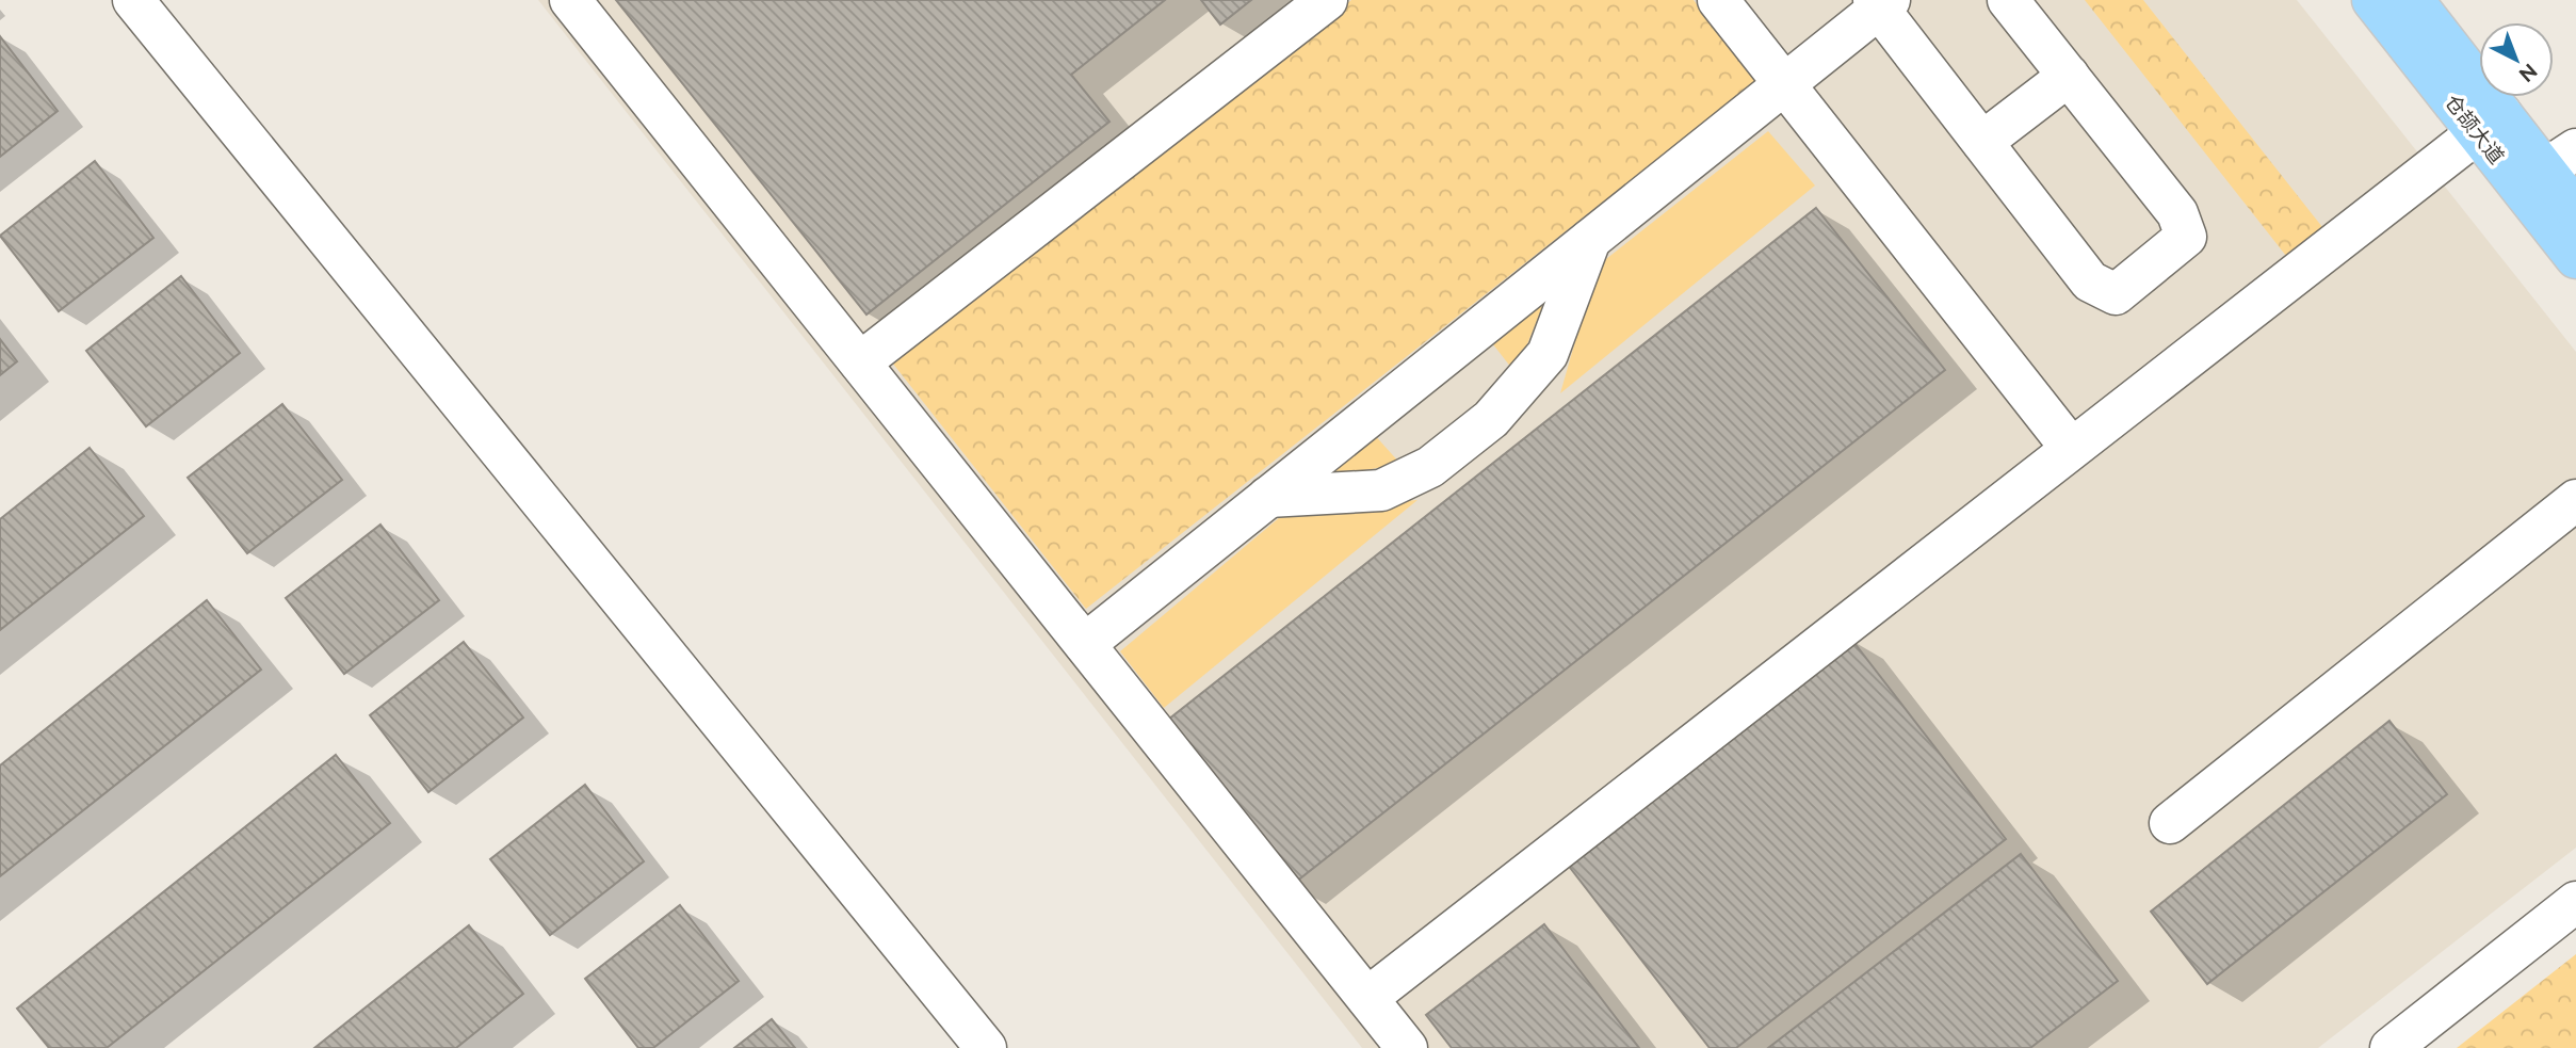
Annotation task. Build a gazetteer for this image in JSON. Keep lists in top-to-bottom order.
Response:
{
  "streets": {
    "main road": ["仓颉大道"]
  },
  "north": "bottom right"
}
